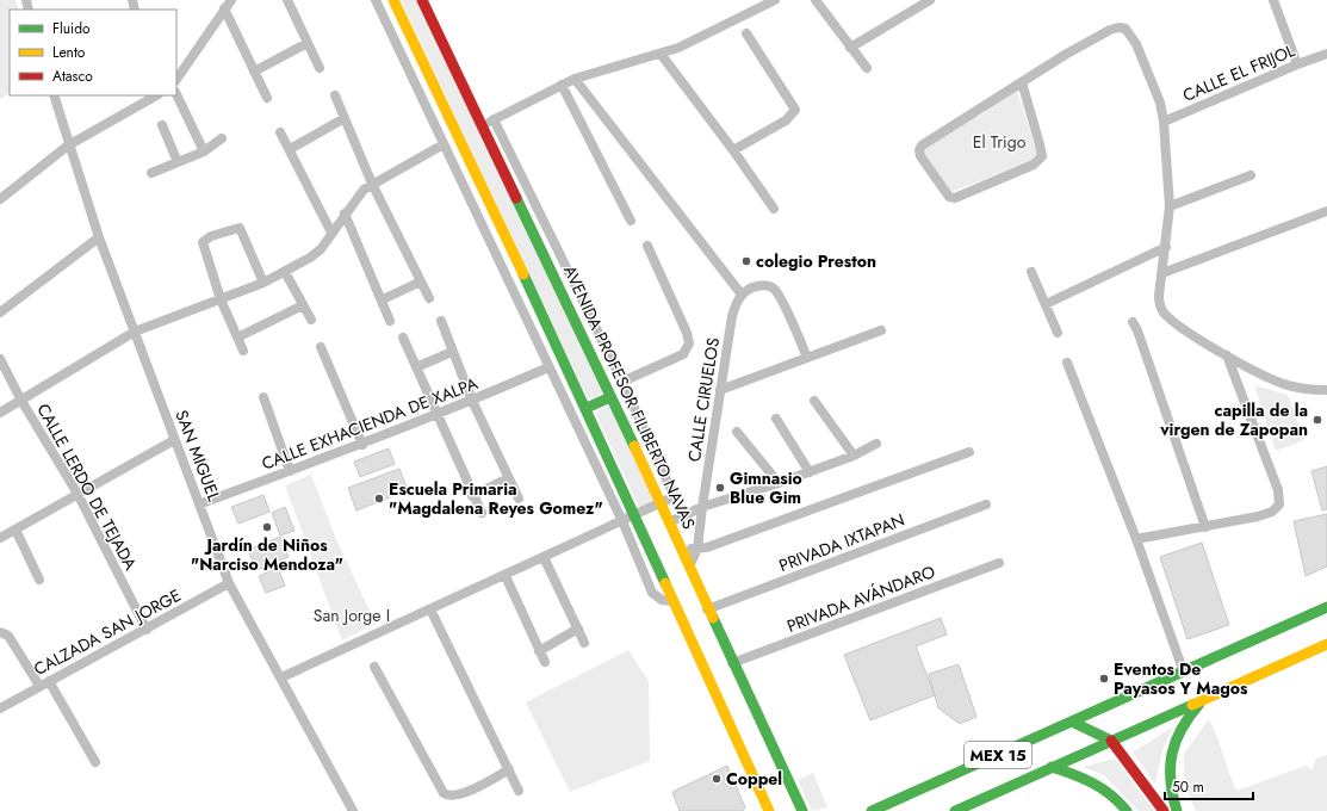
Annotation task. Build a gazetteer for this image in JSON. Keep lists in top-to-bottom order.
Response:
{
  "streets": {
    "main road": ["AVENIDA PROFESOR FILIBERTO NAVAS", "MEX 15"],
    "street": [
      "CALLE EL FRIJOL",
      "CALLE CIRUELOS",
      "CALLE EXHACIENDA DE XALPA",
      "SAN MIGUEL",
      "CALLE LERDO DE TEJADA",
      "PRIVADA IXTAPAN",
      "PRIVADA AVÁNDARO",
      "CALZADA SAN JORGE"
    ]
  },
  "crossings": [
    ["AVENIDA PROFESOR FILIBERTO NAVAS", "CALLE CIRUELOS"],
    ["AVENIDA PROFESOR FILIBERTO NAVAS", "PRIVADA IXTAPAN"],
    ["AVENIDA PROFESOR FILIBERTO NAVAS", "PRIVADA AVÁNDARO"],
    ["CALLE EXHACIENDA DE XALPA", "SAN MIGUEL"],
    ["SAN MIGUEL", "CALZADA SAN JORGE"],
    ["CALLE LERDO DE TEJADA", "CALZADA SAN JORGE"]
  ],
  "parks": ["El Trigo", "San Jorge I"],
  "places": [
    "colegio Preston",
    "capilla de la virgen de Zapopan",
    "Gimnasio Blue Gim",
    "Escuela Primaria \"Magdalena Reyes Gomez\"",
    "Jardín de Niños \"Narciso Mendoza\"",
    "Eventos De Payasos Y Magos",
    "Coppel"
  ],
  "legend": ["Fluido", "Lento", "Atasco"],
  "scale_bar": "50 m"
}
